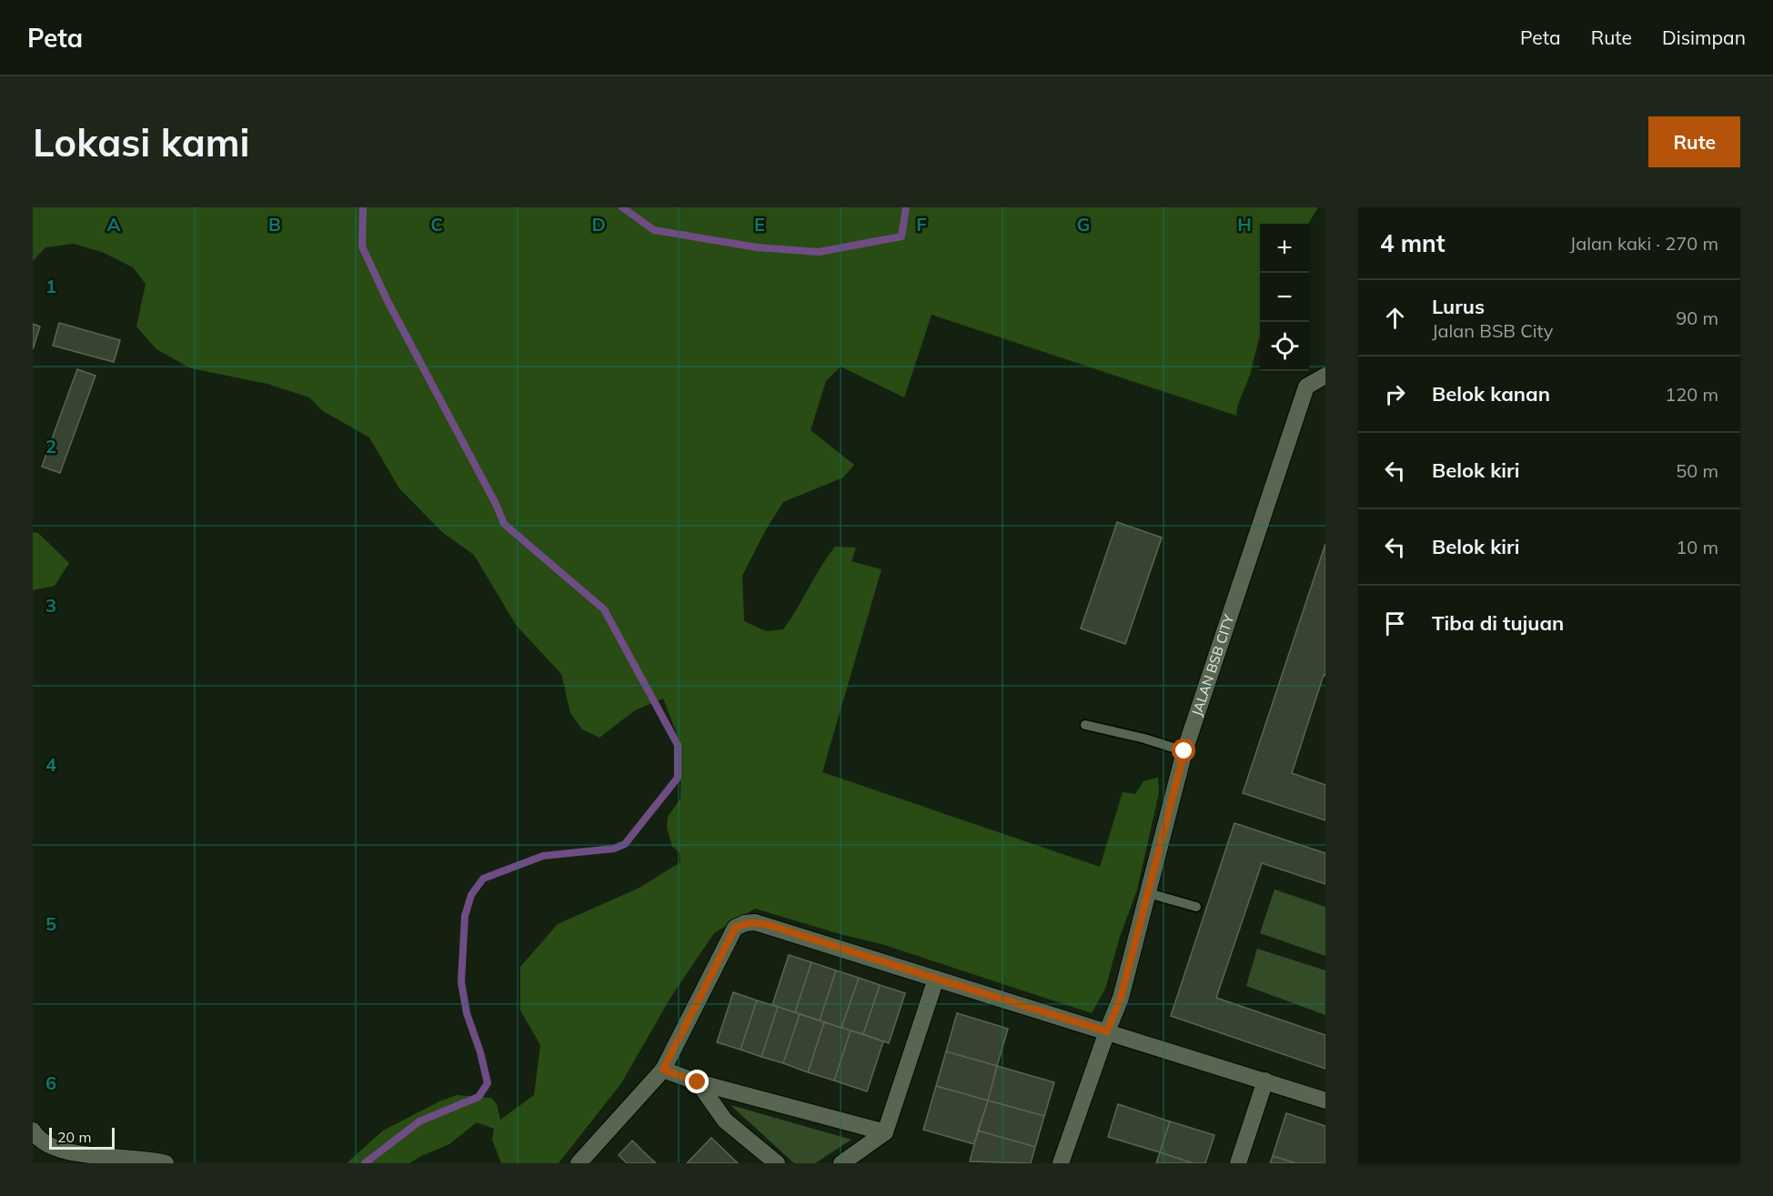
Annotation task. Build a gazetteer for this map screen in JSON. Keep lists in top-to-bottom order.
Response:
{
  "streets": {
    "street": ["JALAN BSB CITY"]
  },
  "scale_bar": "20 m",
  "page": {
    "header": "Peta",
    "nav": ["Peta", "Rute", "Disimpan"],
    "buttons": "Rute",
    "title": "Lokasi kami",
    "heading": ["4 mnt", "Jalan kaki · 270 m"],
    "map_buttons": ["+", "−"],
    "list": [
      ["Lurus", "Jalan BSB City", "90 m"],
      ["Belok kanan", "120 m"],
      ["Belok kiri", "50 m"],
      ["Belok kiri", "10 m"],
      "Tiba di tujuan"
    ],
    "scale": "20 m"
  },
  "grid": {
    "columns": [
      "A",
      "B",
      "C",
      "D",
      "E",
      "F",
      "G",
      "H"
    ],
    "rows": [
      "1",
      "2",
      "3",
      "4",
      "5",
      "6"
    ]
  }
}
